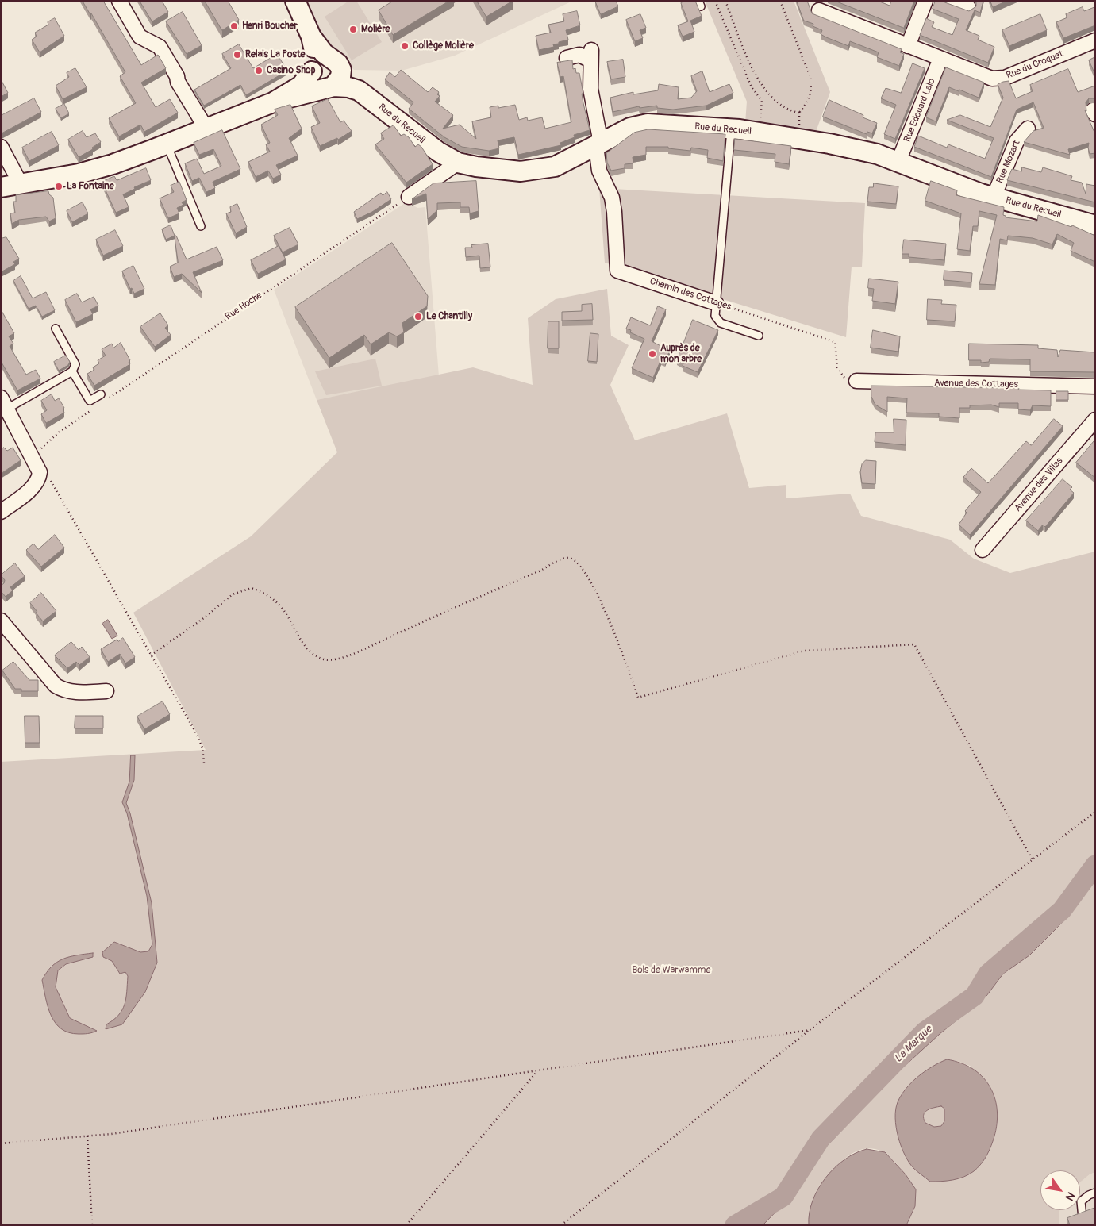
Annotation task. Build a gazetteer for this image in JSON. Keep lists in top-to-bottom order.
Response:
{
  "streets": {
    "street": [
      "Rue du Croquet",
      "Rue Edouard Lalo",
      "Rue du Recueil",
      "Rue Mozart",
      "Chemin des Cottages",
      "Avenue des Cottages",
      "Avenue des Villas"
    ],
    "path": ["Rue Hoche"]
  },
  "crossings": [
    ["Rue du Croquet", "Rue Edouard Lalo"],
    ["Rue Edouard Lalo", "Rue du Recueil"],
    ["Rue du Recueil", "Rue Mozart"],
    ["Rue du Recueil", "Chemin des Cottages"],
    ["Chemin des Cottages", "Avenue des Cottages"]
  ],
  "water": ["La Marque"],
  "parks": ["Bois de Warwamme"],
  "places": [
    "Henri Boucher",
    "Molière",
    "Collège Molière",
    "Relais La Poste",
    "Casino Shop",
    "La Fontaine",
    "Le Chantilly",
    "Auprès de mon arbre"
  ],
  "north": "bottom right"
}
